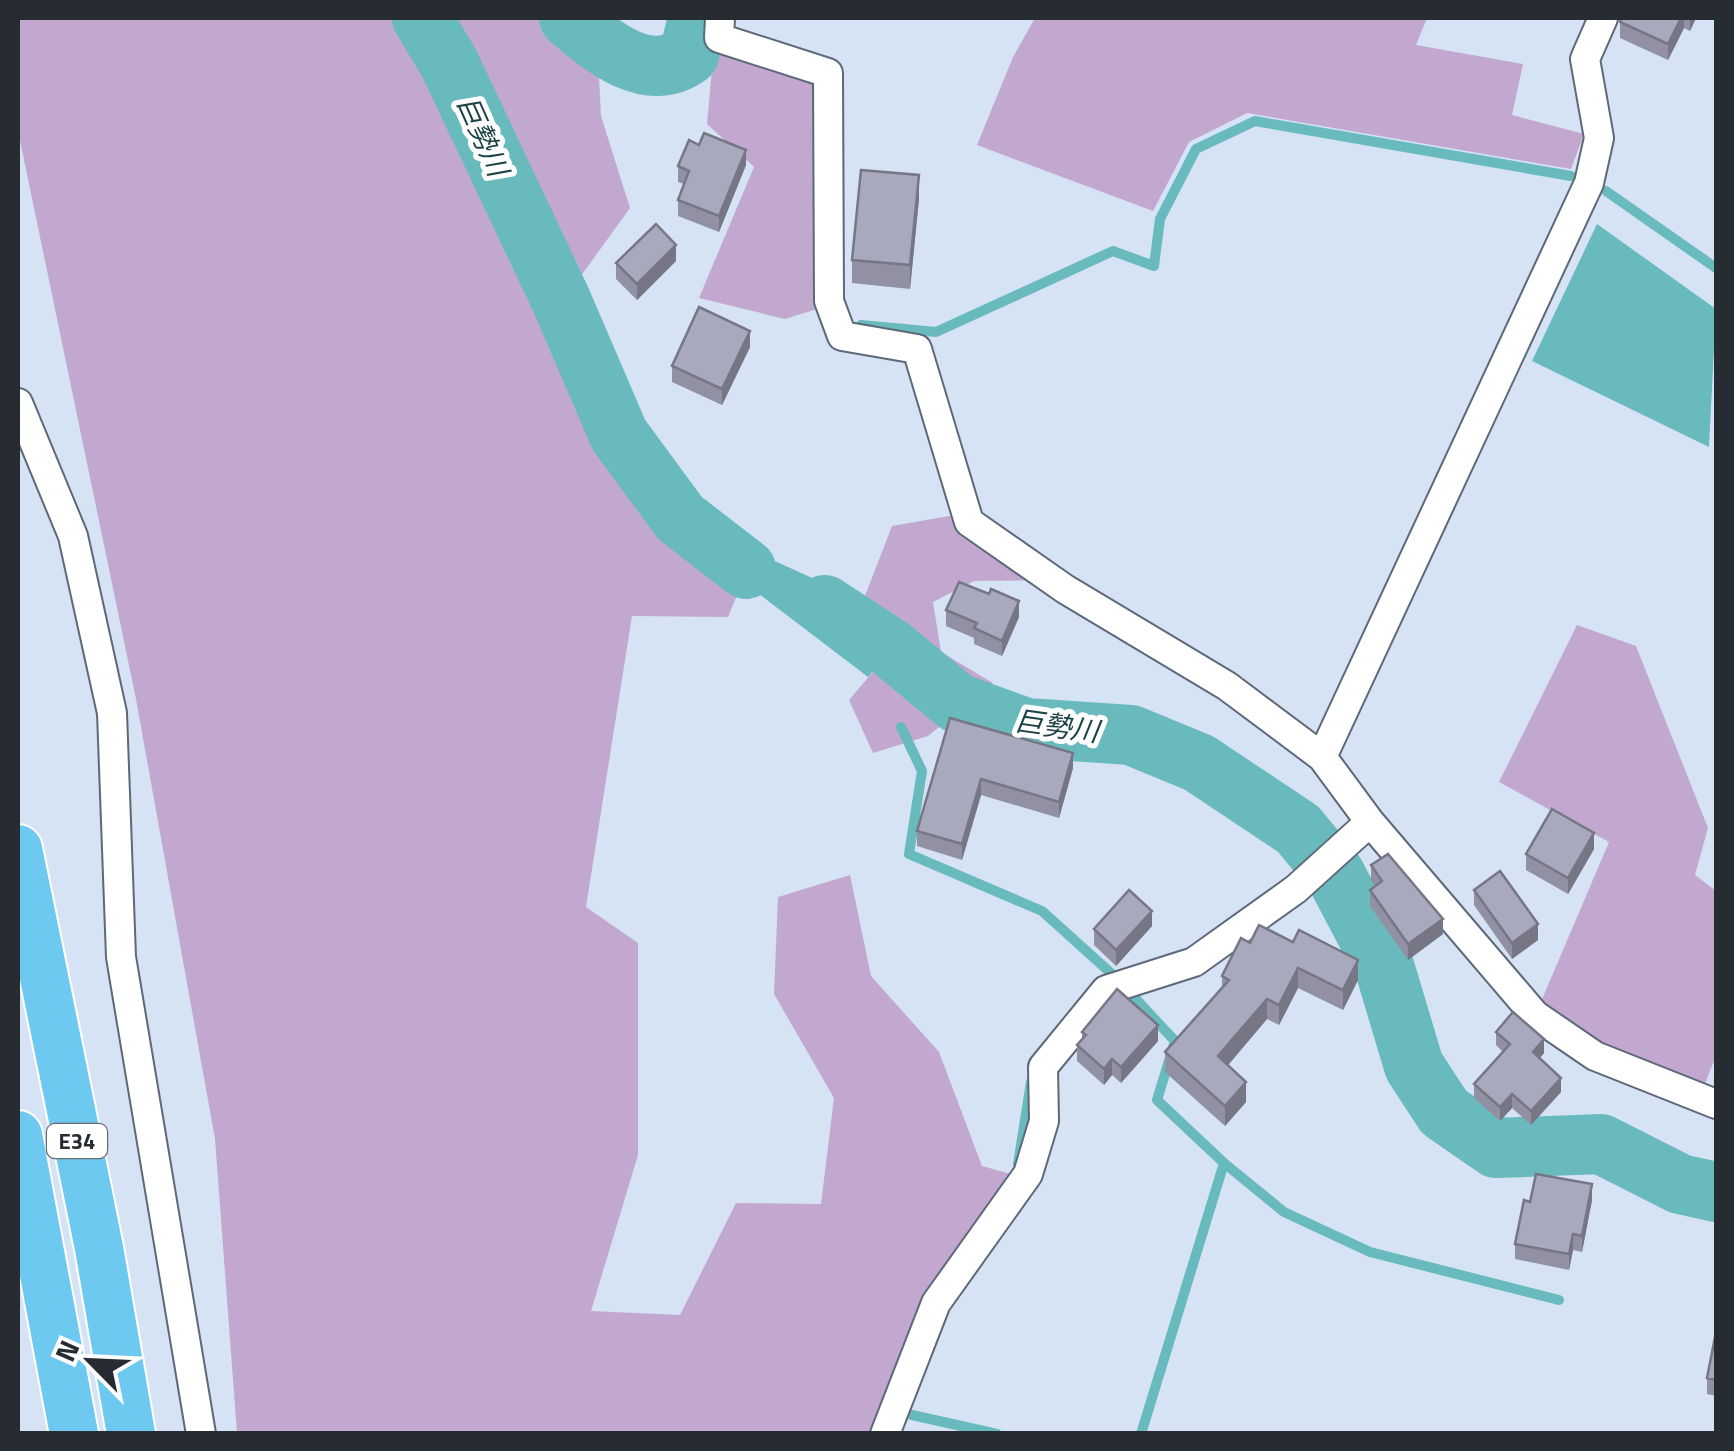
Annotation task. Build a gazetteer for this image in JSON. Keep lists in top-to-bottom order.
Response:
{
  "streets": {
    "highway": ["E34"]
  },
  "water": ["巨勢川"],
  "north": "top left"
}
